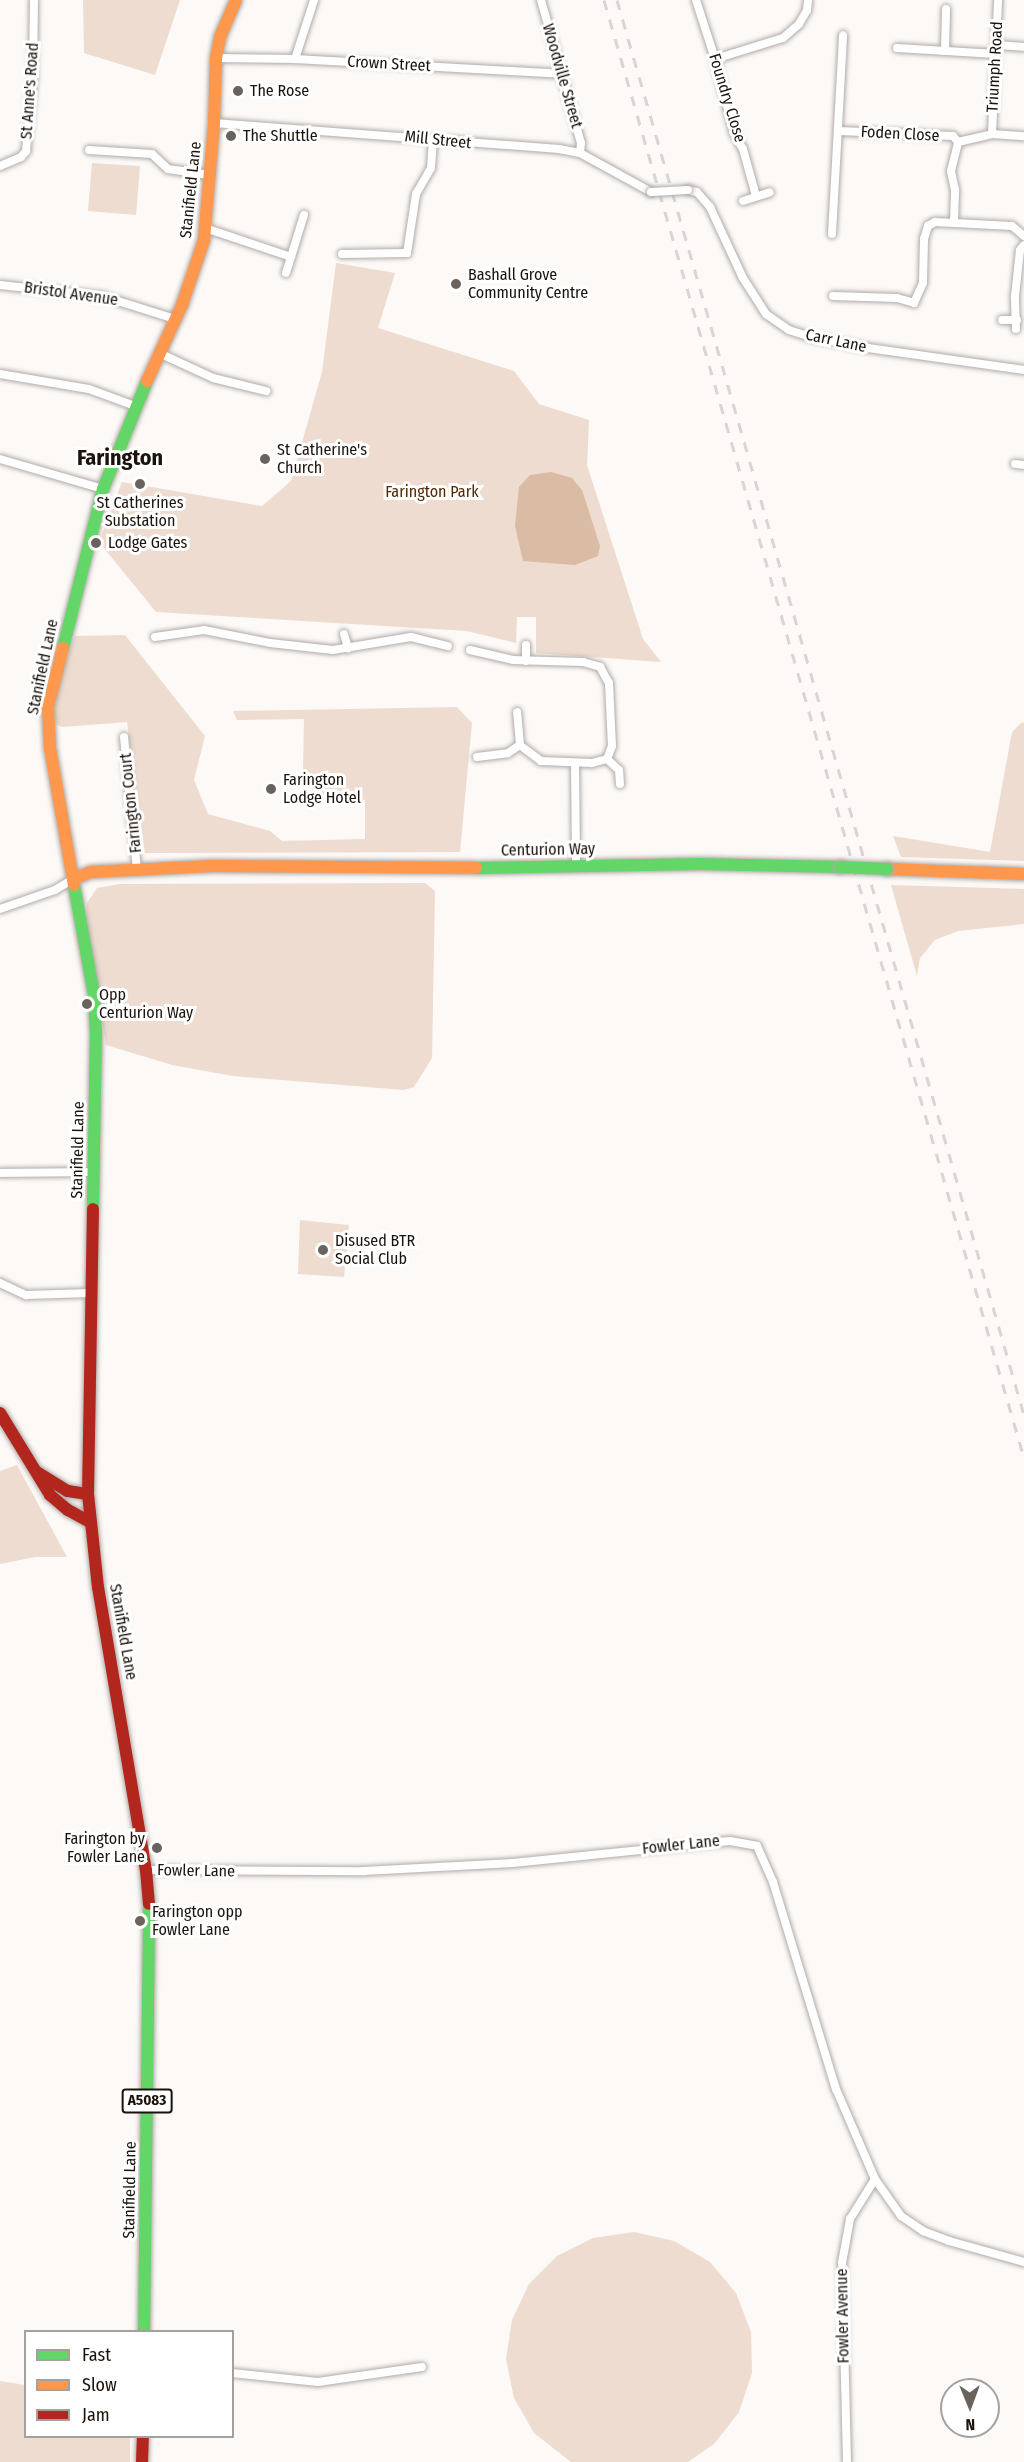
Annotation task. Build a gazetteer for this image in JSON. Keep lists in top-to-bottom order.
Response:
{
  "streets": {
    "main road": ["Stanifield Lane", "Centurion Way", "A5083"],
    "street": [
      "Crown Street",
      "Triumph Road",
      "Woodville Street",
      "St Anne's Road",
      "Foundry Close",
      "Foden Close",
      "Mill Street",
      "Bristol Avenue",
      "Carr Lane",
      "Farington Court",
      "Fowler Lane",
      "Fowler Avenue"
    ]
  },
  "crossings": [
    ["Crown Street", "Woodville Street"],
    ["Crown Street", "Stanifield Lane"],
    ["Woodville Street", "Mill Street"],
    ["Mill Street", "Stanifield Lane"],
    ["Mill Street", "Carr Lane"],
    ["Stanifield Lane", "Bristol Avenue"],
    ["Stanifield Lane", "Centurion Way"],
    ["Stanifield Lane", "Fowler Lane"],
    ["Farington Court", "Centurion Way"],
    ["Fowler Lane", "Fowler Avenue"]
  ],
  "districts": ["Farington"],
  "parks": ["Farington Park"],
  "places": [
    "The Rose",
    "The Shuttle",
    "Bashall Grove Community Centre",
    "St Catherine's Church",
    "St Catherines Substation",
    "Lodge Gates",
    "Farington Lodge Hotel",
    "Opp Centurion Way",
    "Disused BTR Social Club",
    "Farington by Fowler Lane",
    "Farington opp Fowler Lane"
  ],
  "legend": ["Fast", "Slow", "Jam"],
  "north": "bottom"
}
